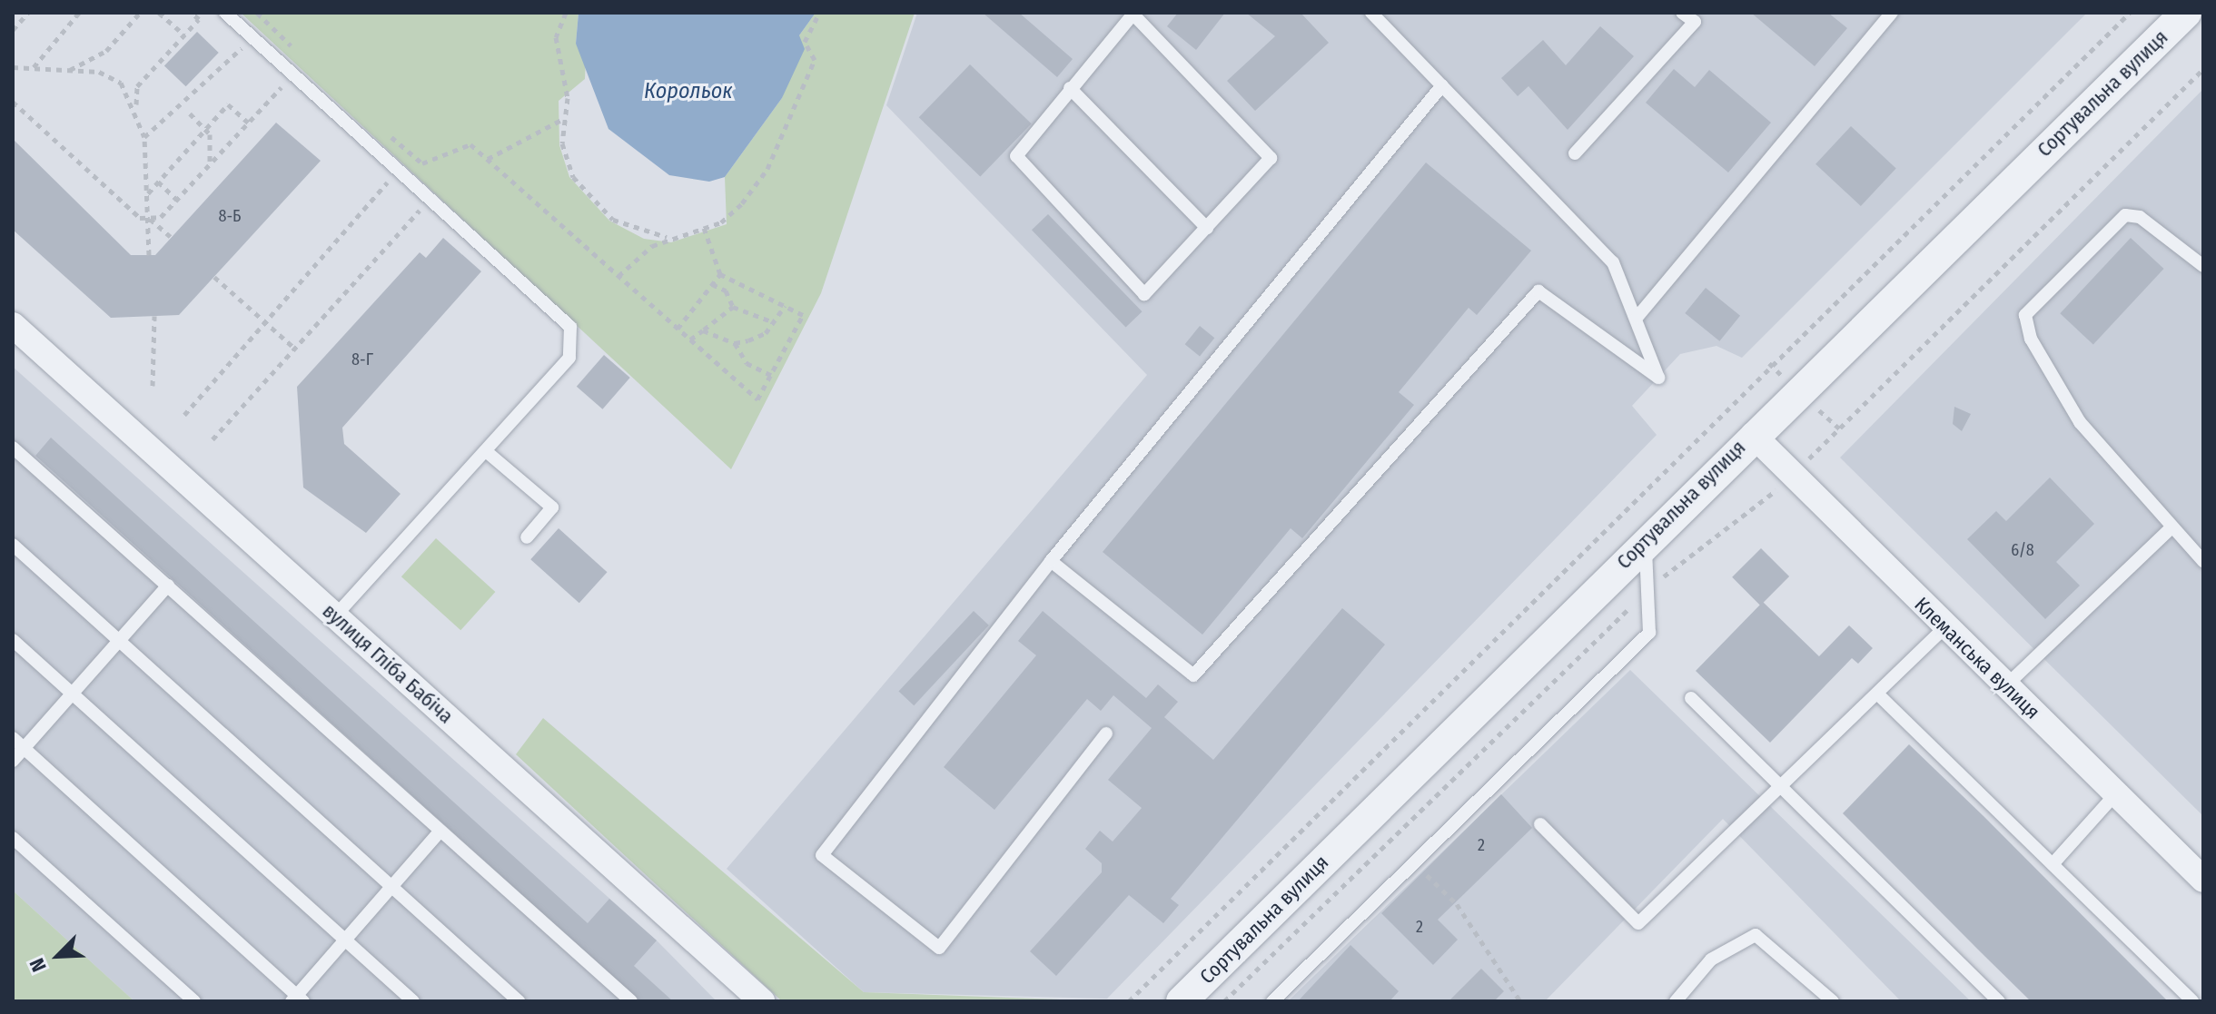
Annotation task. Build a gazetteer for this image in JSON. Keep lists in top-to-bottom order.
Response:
{
  "streets": {
    "street": ["Сортувальна вулиця", "Клеманська вулиця", "вулиця Гліба Бабіча"]
  },
  "crossings": [
    ["Сортувальна вулиця", "Клеманська вулиця"]
  ],
  "water": ["Корольок"],
  "house_numbers": [
    "8-Б",
    "8-Г",
    "6/8",
    "2",
    "2"
  ],
  "north": "bottom left"
}
